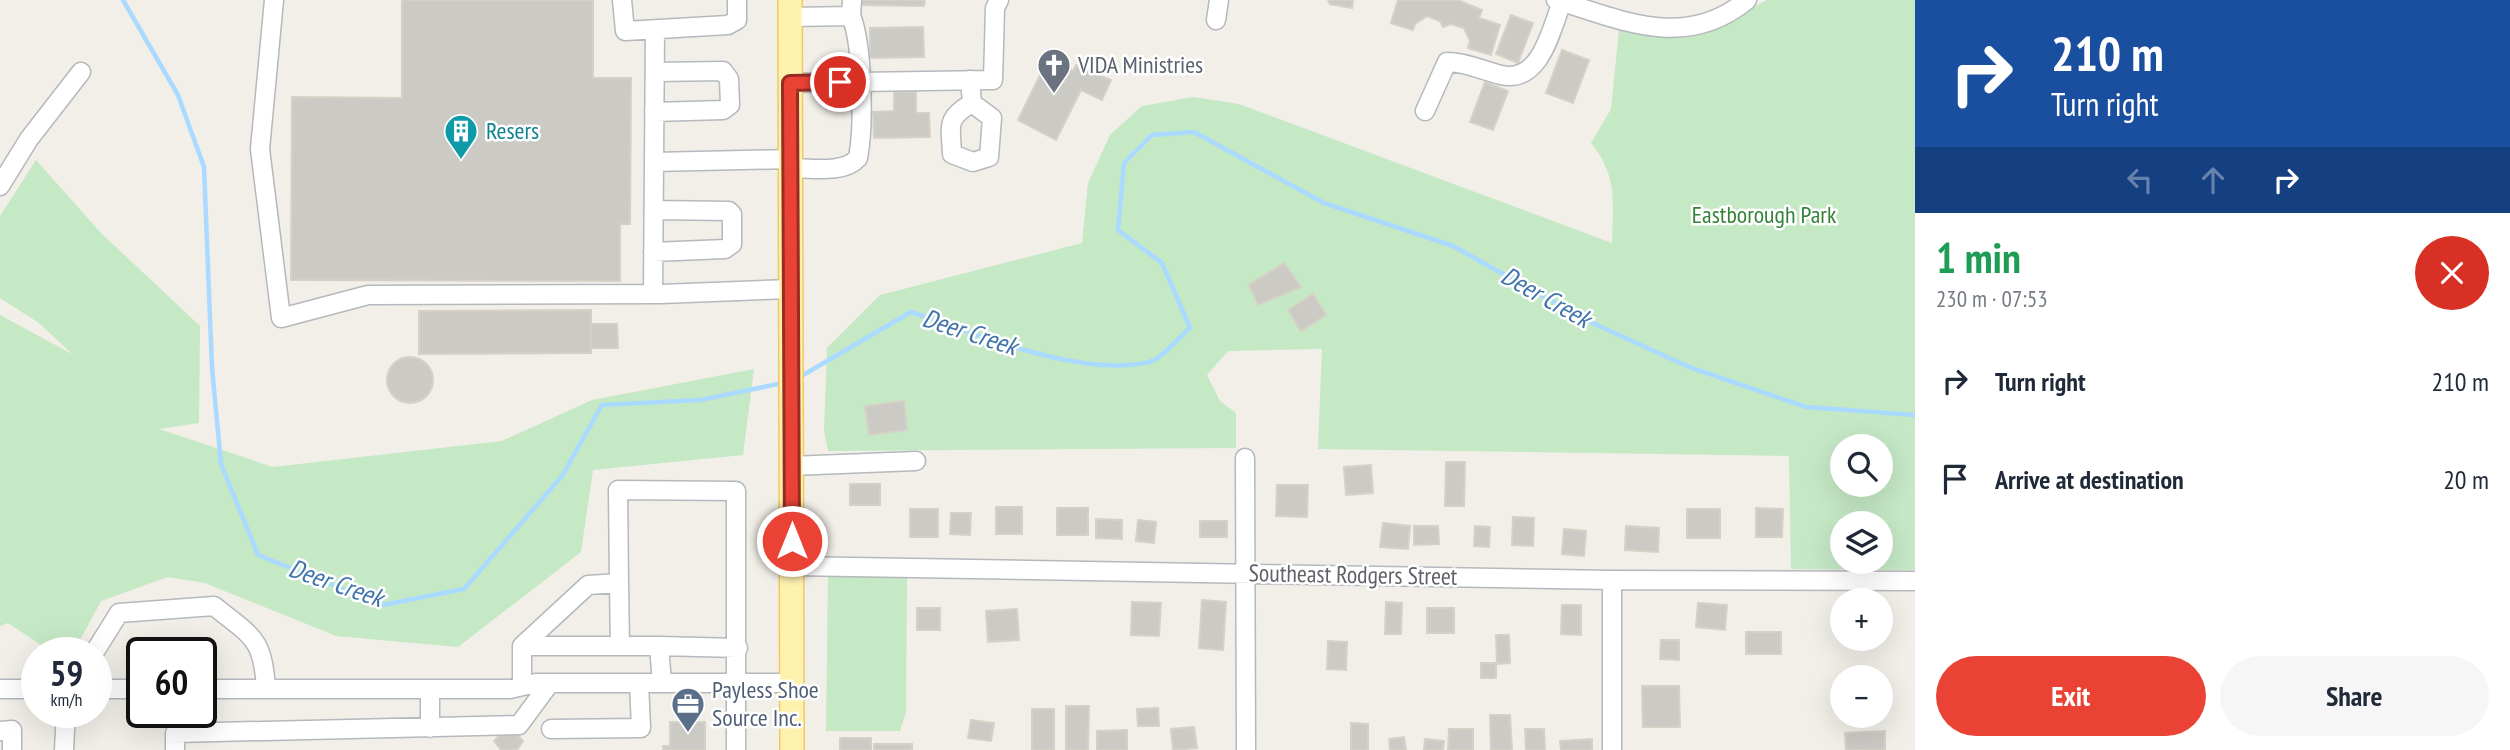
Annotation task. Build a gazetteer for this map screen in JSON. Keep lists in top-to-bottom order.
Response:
{
  "streets": {
    "street": ["Southeast Rodgers Street"]
  },
  "water": ["Deer Creek"],
  "parks": ["Eastborough Park"],
  "places": {
    "church": ["VIDA Ministries"],
    "building": ["Resers"],
    "office": ["Payless Shoe Source Inc."]
  },
  "page": {
    "turn": ["210 m", "Turn right"],
    "heading": ["1 min", "230 m · 07:53"],
    "list": [
      {
        "name": "Turn right",
        "value": "210 m"
      },
      {
        "name": "Arrive at destination",
        "value": "20 m"
      }
    ],
    "map_buttons": ["+", "−"],
    "speed": "59 km/h",
    "limit": "60",
    "buttons": ["Exit", "Share"]
  }
}
